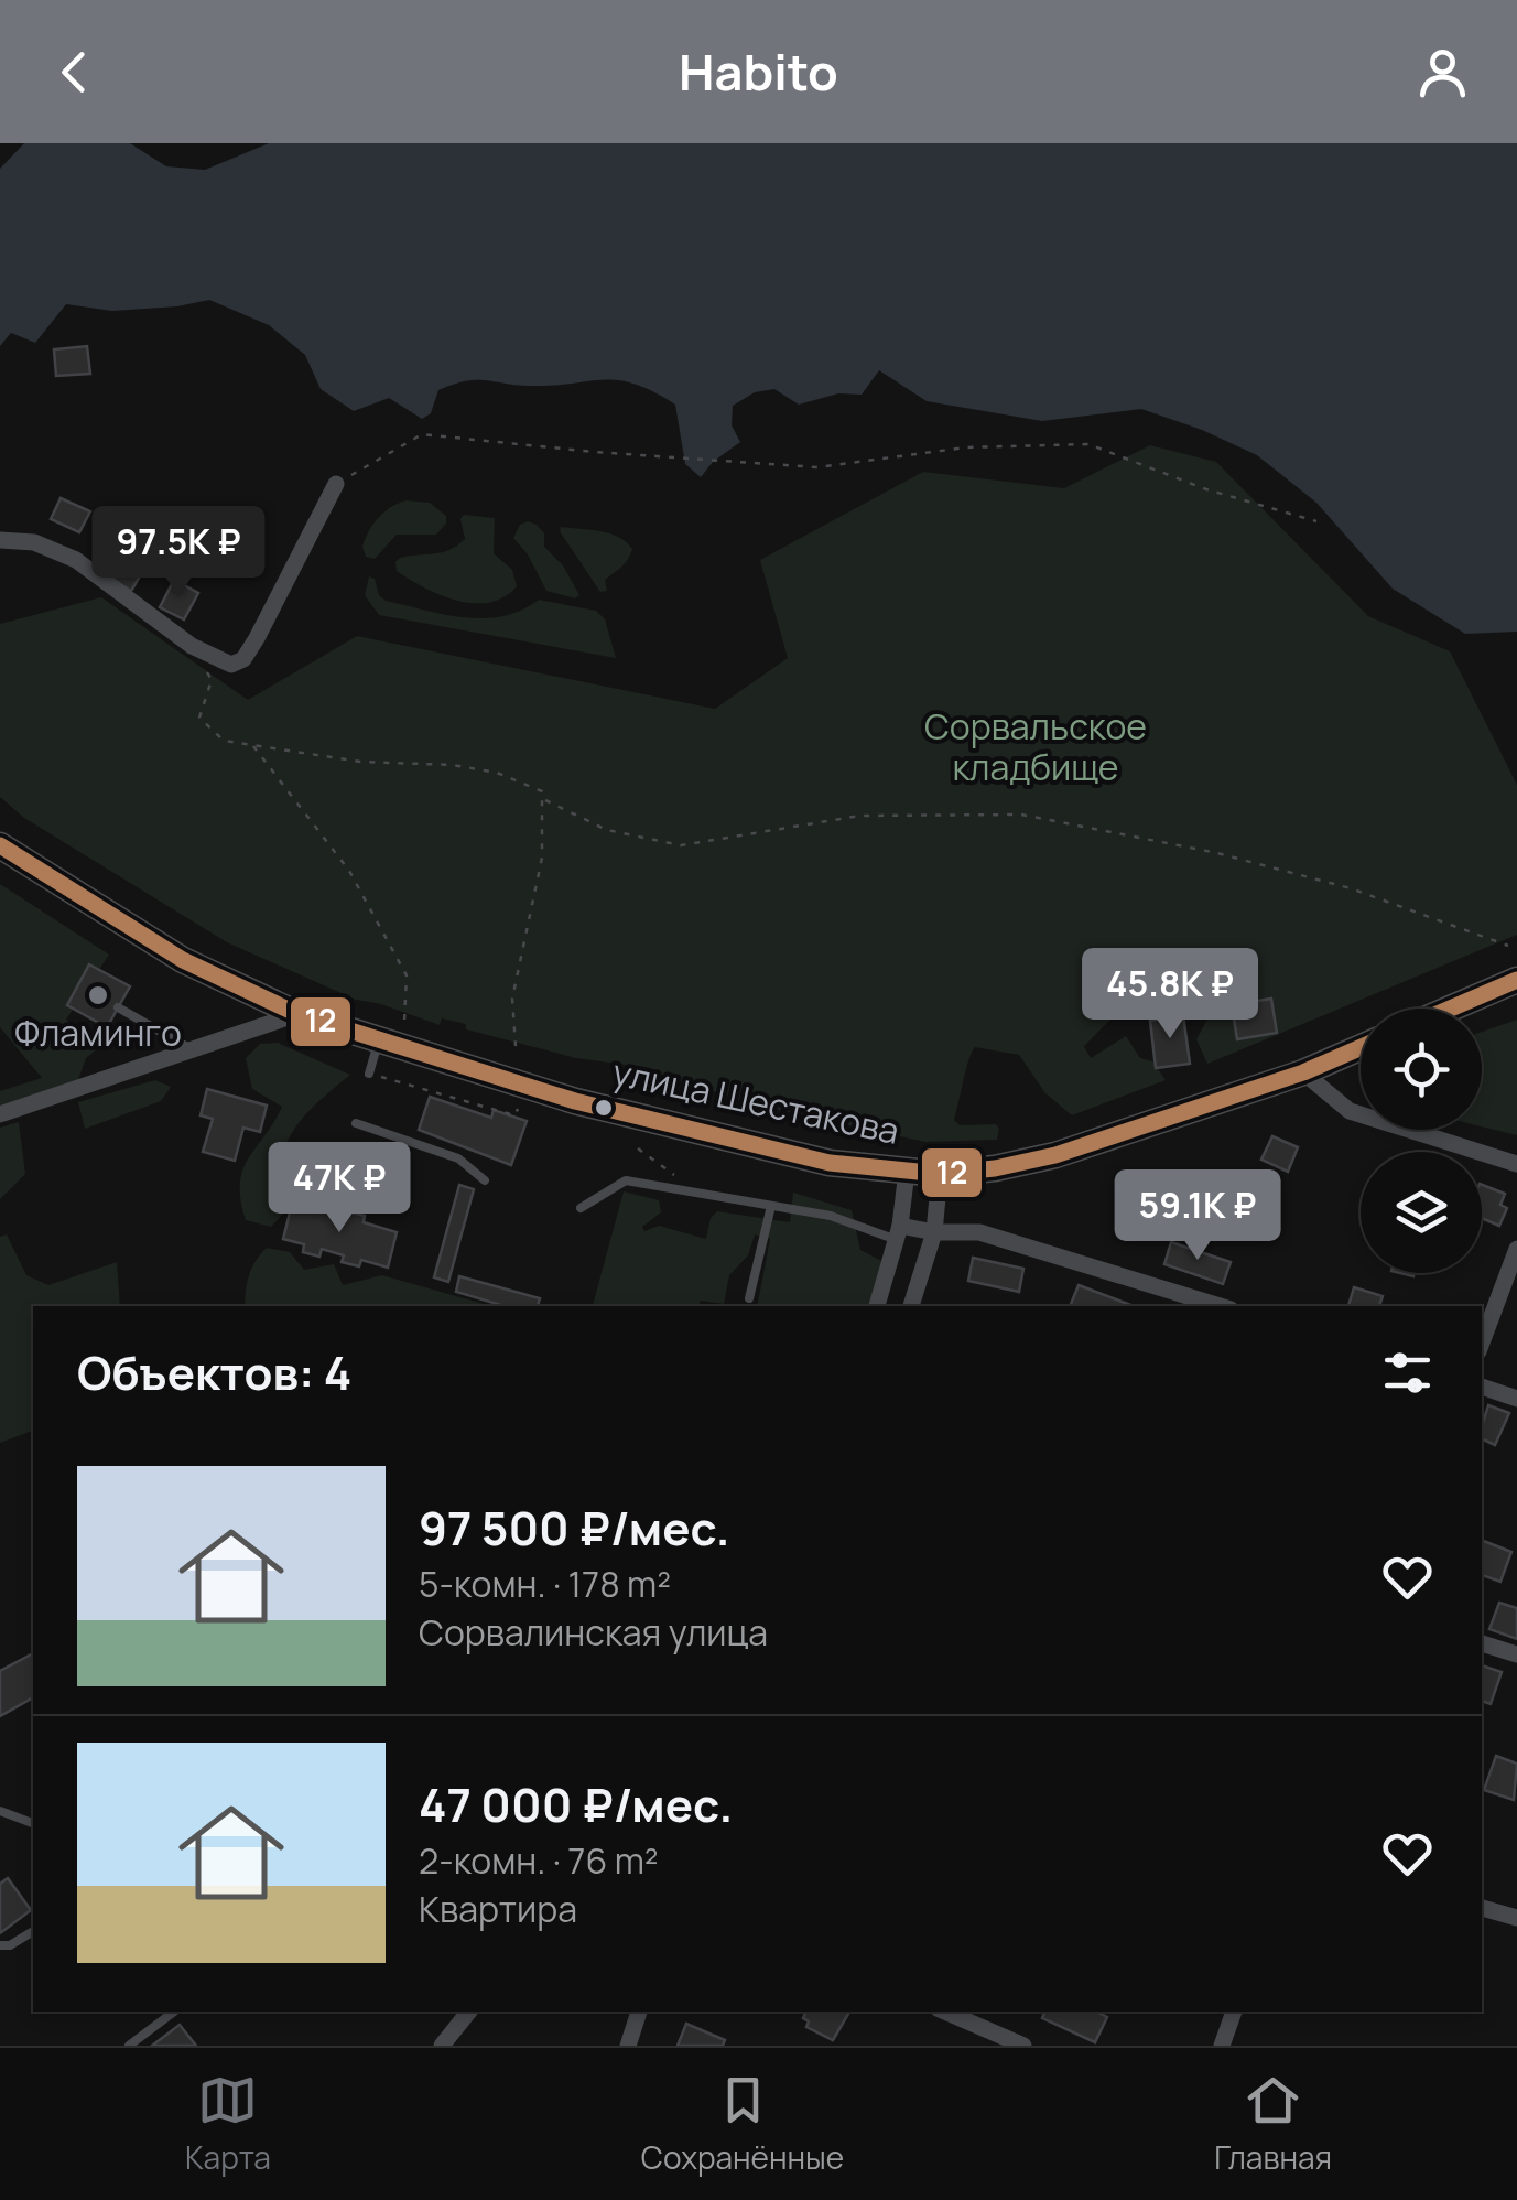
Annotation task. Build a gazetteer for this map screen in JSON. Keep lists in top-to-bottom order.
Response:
{
  "streets": {
    "main road": ["улица Шестакова"]
  },
  "parks": ["Сорвальское кладбище"],
  "places": ["Фламинго"],
  "lines": ["transit line 12"],
  "page": {
    "header": "Habito",
    "price": [
      "97.5K ₽",
      "45.8K ₽",
      "47K ₽",
      "59.1K ₽"
    ],
    "heading": "Объектов: 4",
    "list": [
      {
        "name": "97 500 ₽/мес.",
        "note": "5-комн. · 178 m² · Сорвалинская улица"
      },
      {
        "name": "47 000 ₽/мес.",
        "note": "2-комн. · 76 m² · Квартира"
      }
    ],
    "tabs": ["Карта", "Сохранённые", "Главная"]
  }
}
